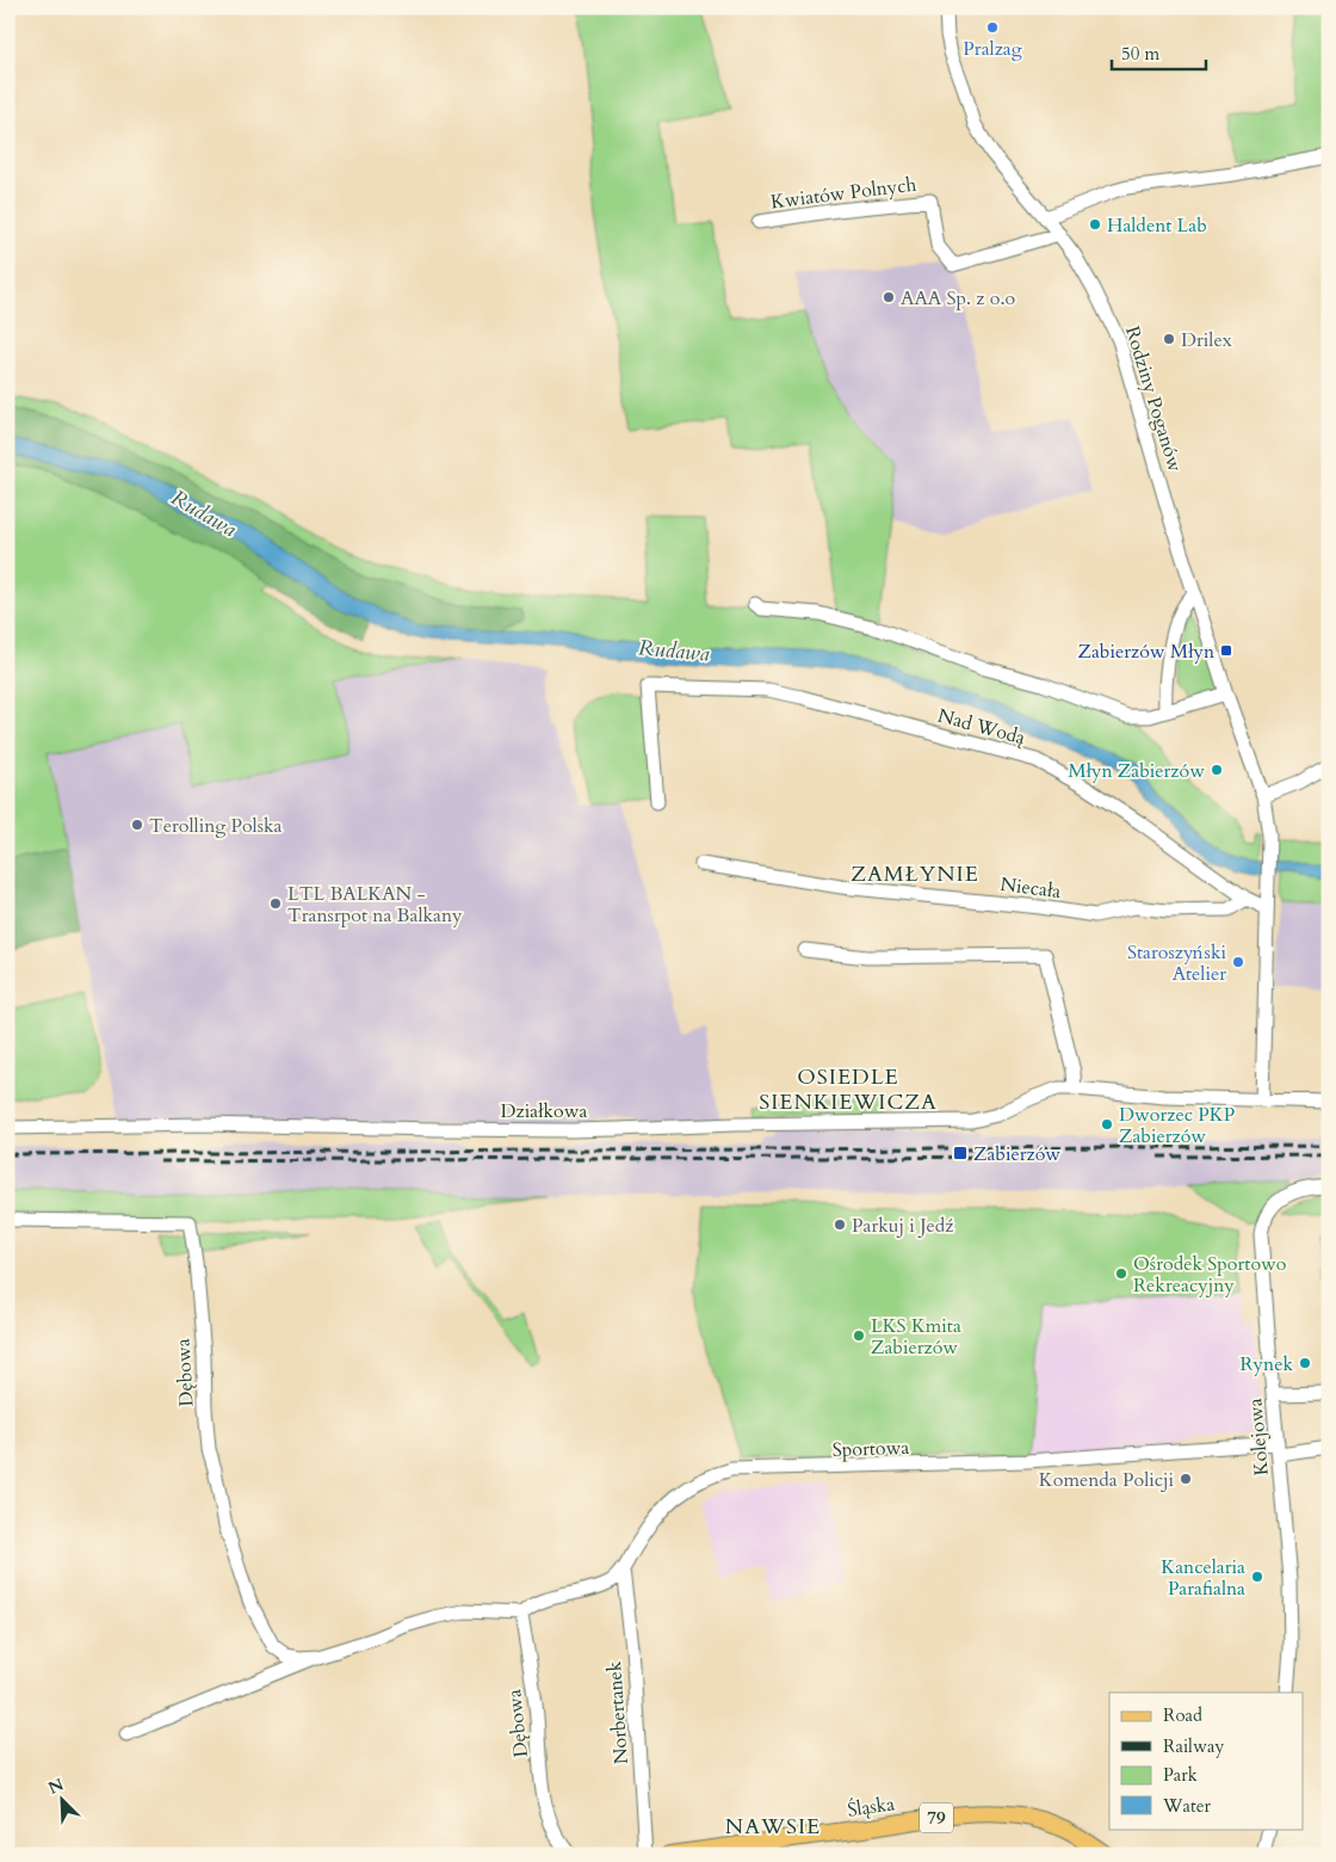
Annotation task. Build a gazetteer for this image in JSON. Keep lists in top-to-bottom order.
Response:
{
  "streets": {
    "main road": ["Śląska", "79"],
    "street": [
      "Kwiatów Polnych",
      "Rodziny Poganów",
      "Nad Wodą",
      "Niecała",
      "Działkowa",
      "Dębowa",
      "Kolejowa",
      "Sportowa",
      "Norbertanek"
    ]
  },
  "crossings": [
    ["Kwiatów Polnych", "Rodziny Poganów"],
    ["Rodziny Poganów", "Nad Wodą"],
    ["Nad Wodą", "Niecała"],
    ["Dębowa", "Sportowa"],
    ["Kolejowa", "Sportowa"],
    ["Sportowa", "Norbertanek"]
  ],
  "districts": ["ZAMŁYNIE", "OSIEDLE SIENKIEWICZA", "NAWSIE"],
  "water": ["Rudawa"],
  "places": {
    "other": [
      "Pralzag",
      "Haldent Lab",
      "AAA Sp. z o.o",
      "Drilex",
      "Młyn Zabierzów",
      "Terolling Polska",
      "LTL BALKAN - Transrpot na Balkany",
      "Staroszyński Atelier",
      "Dworzec PKP Zabierzów",
      "Parkuj i Jedź",
      "Ośrodek Sportowo Rekreacyjny",
      "LKS Kmita Zabierzów",
      "Rynek",
      "Komenda Policji",
      "Kancelaria Parafialna"
    ],
    "transit": ["Zabierzów Młyn", "Zabierzów"]
  },
  "legend": [
    "Road",
    "Railway",
    "Park",
    "Water"
  ],
  "scale_bar": "50 m",
  "north": "top left"
}
